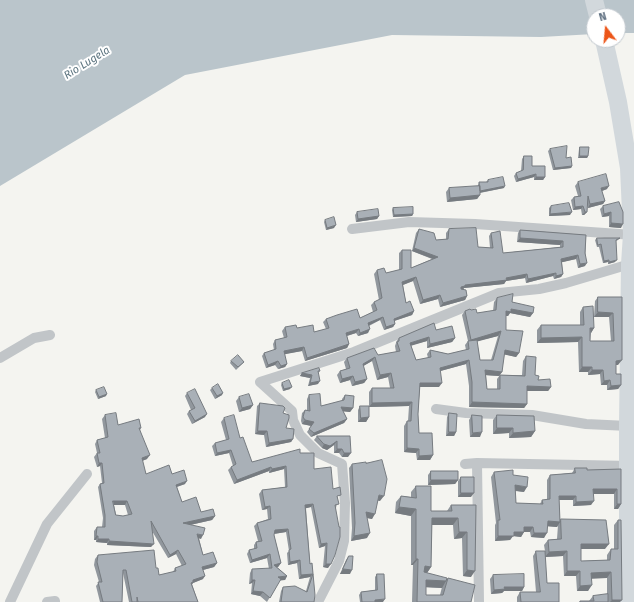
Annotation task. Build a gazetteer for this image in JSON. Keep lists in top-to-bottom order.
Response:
{
  "water": ["Rio Lugela"],
  "north": "top"
}
